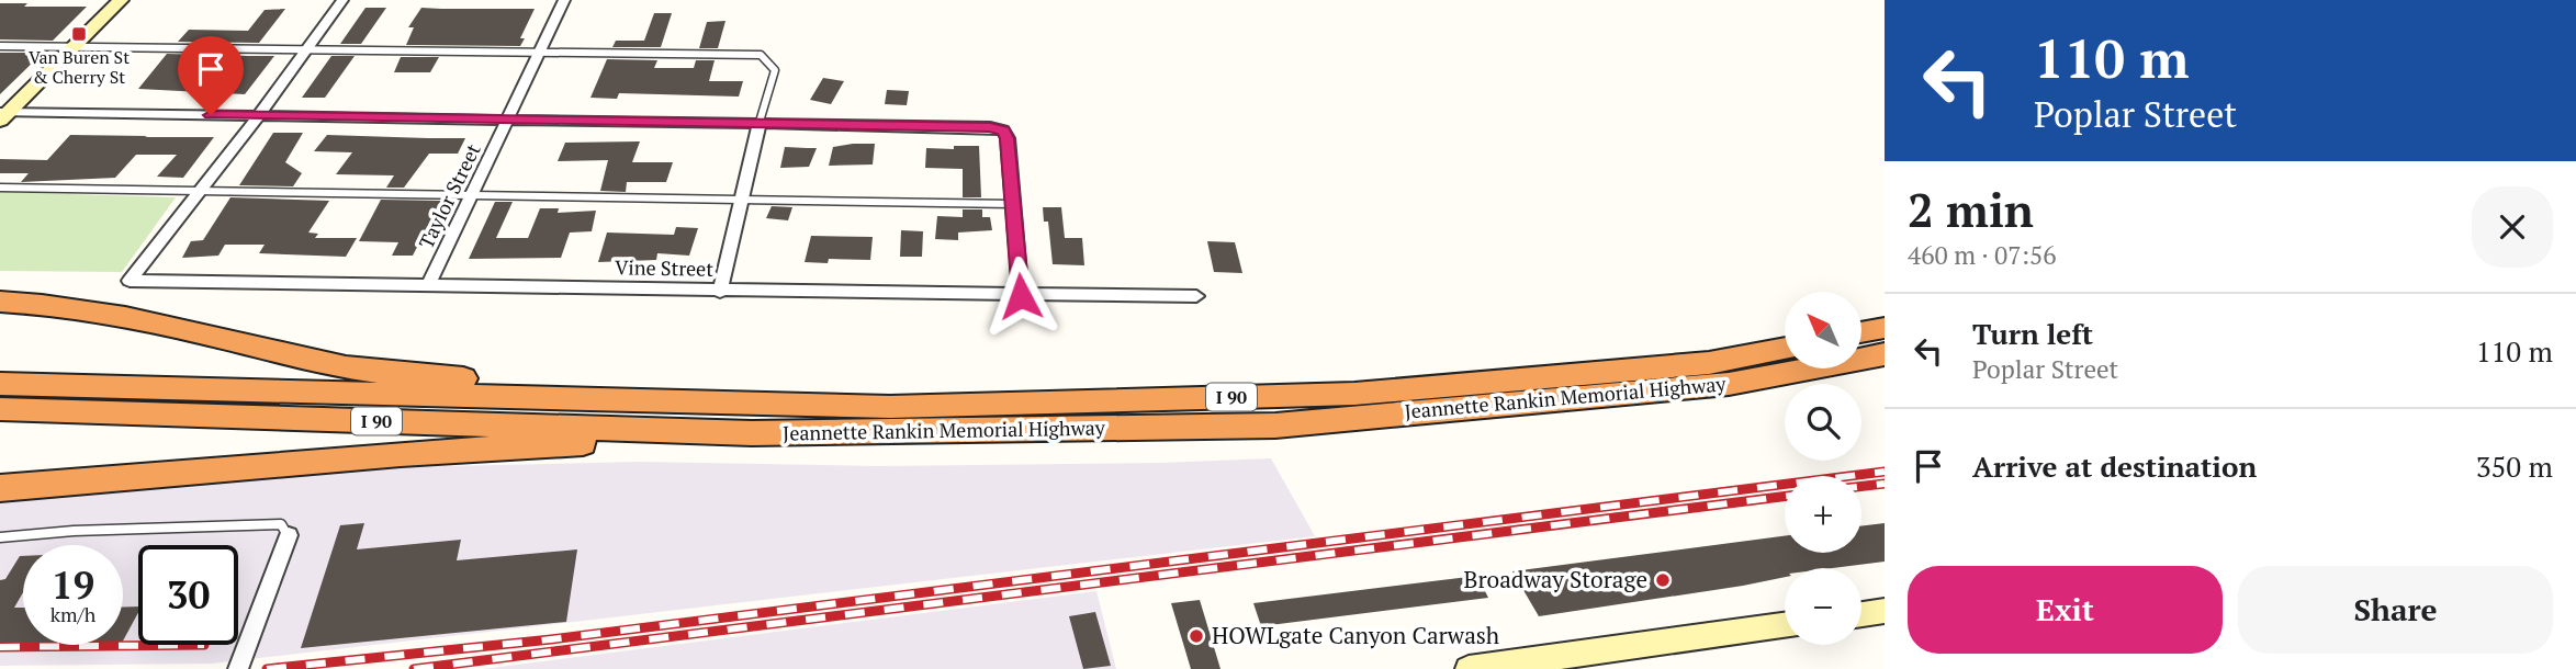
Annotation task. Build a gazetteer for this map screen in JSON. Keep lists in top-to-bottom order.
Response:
{
  "streets": {
    "highway": ["I 90", "Jeannette Rankin Memorial Highway"],
    "street": ["Taylor Street", "Vine Street"]
  },
  "crossings": [
    ["Taylor Street", "Vine Street"]
  ],
  "places": {
    "transit": ["Van Buren St & Cherry St"],
    "other": ["Broadway Storage", "HOWLgate Canyon Carwash"]
  },
  "north": "top left",
  "page": {
    "turn": ["110 m", "Poplar Street"],
    "heading": ["2 min", "460 m · 07:56"],
    "map_buttons": ["+", "−"],
    "list": [
      {
        "name": "Turn left",
        "note": "Poplar Street",
        "value": "110 m"
      },
      {
        "name": "Arrive at destination",
        "value": "350 m"
      }
    ],
    "speed": "19 km/h",
    "limit": "30",
    "buttons": ["Exit", "Share"]
  }
}
